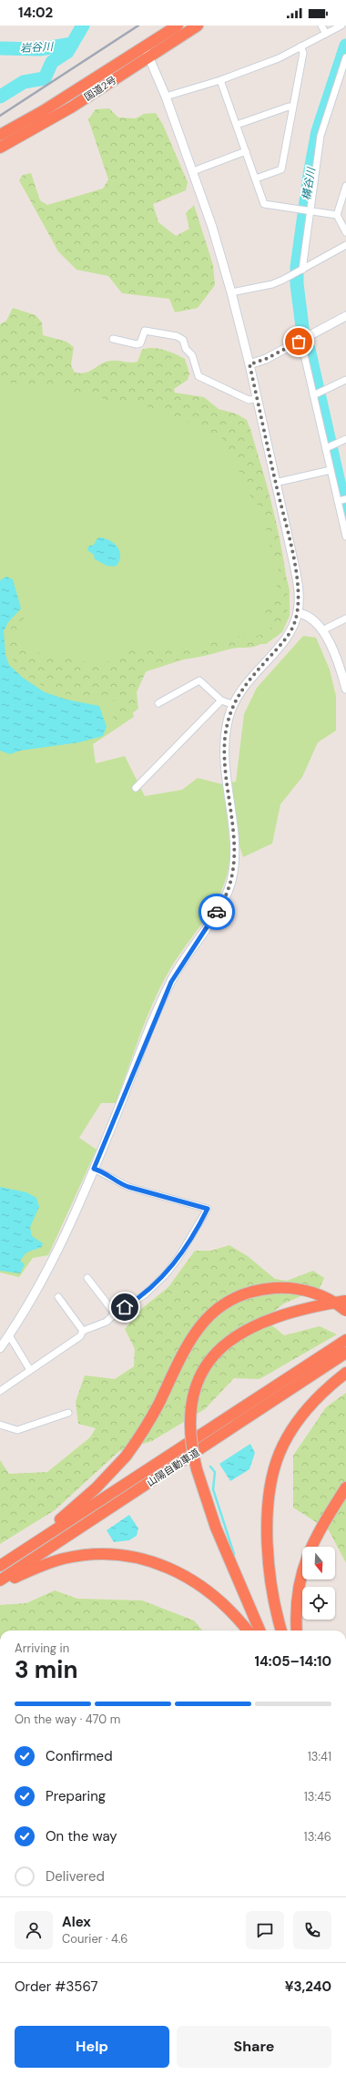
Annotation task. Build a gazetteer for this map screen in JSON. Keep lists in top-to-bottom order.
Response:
{
  "streets": {
    "highway": ["国道2号", "山陽自動車道"]
  },
  "water": ["岩谷川", "構谷川"],
  "north": "bottom",
  "page": {
    "status": "14:02",
    "heading": ["3 min", "Arriving in", "14:05–14:10"],
    "panel": [
      "Alex",
      "Courier · 4.6",
      "Order #3567",
      "¥3,240"
    ],
    "bar": "On the way · 470 m",
    "list": [
      ["Confirmed", "13:41"],
      ["Preparing", "13:45"],
      ["On the way", "13:46"],
      "Delivered"
    ],
    "buttons": ["Help", "Share"]
  }
}
